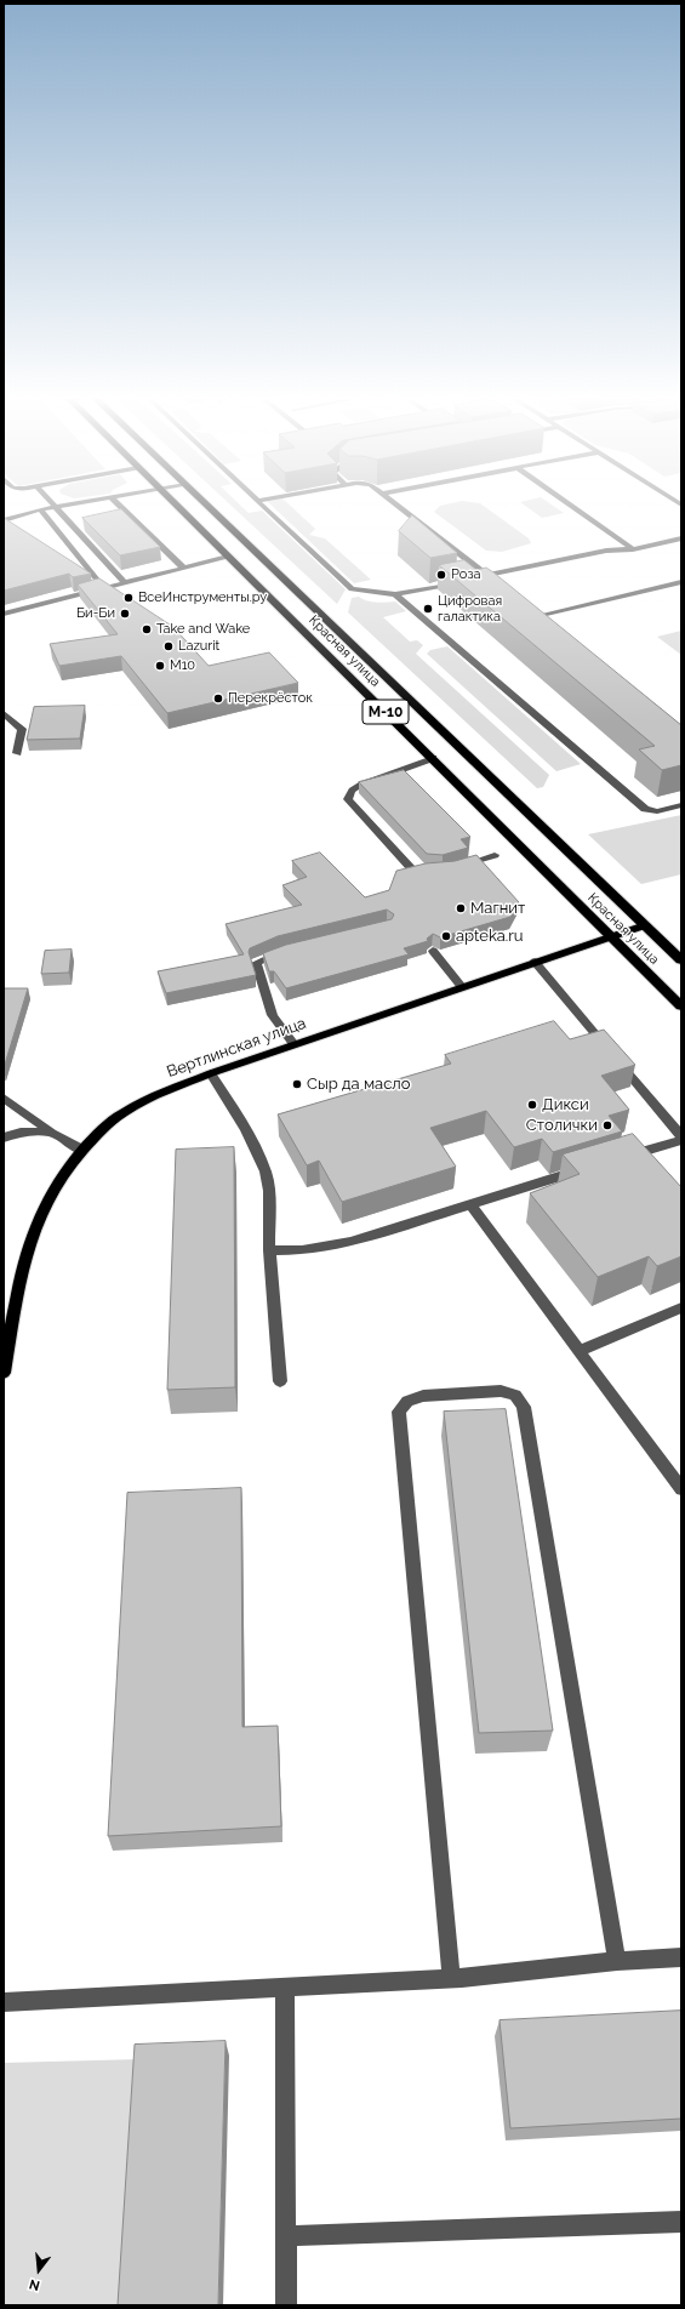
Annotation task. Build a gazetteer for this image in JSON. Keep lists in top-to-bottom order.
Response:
{
  "streets": {
    "highway": ["Красная улица", "М-10"],
    "main road": ["Вертлинская улица"]
  },
  "crossings": [
    ["Красная улица", "Вертлинская улица"]
  ],
  "places": [
    "Роза",
    "ВсеИнструменты.ру",
    "Цифровая галактика",
    "Би-Би",
    "Take and Wake",
    "Lazurit",
    "М10",
    "Перекрёсток",
    "Магнит",
    "apteka.ru",
    "Сыр да масло",
    "Дикси",
    "Столички"
  ],
  "north": "bottom"
}
